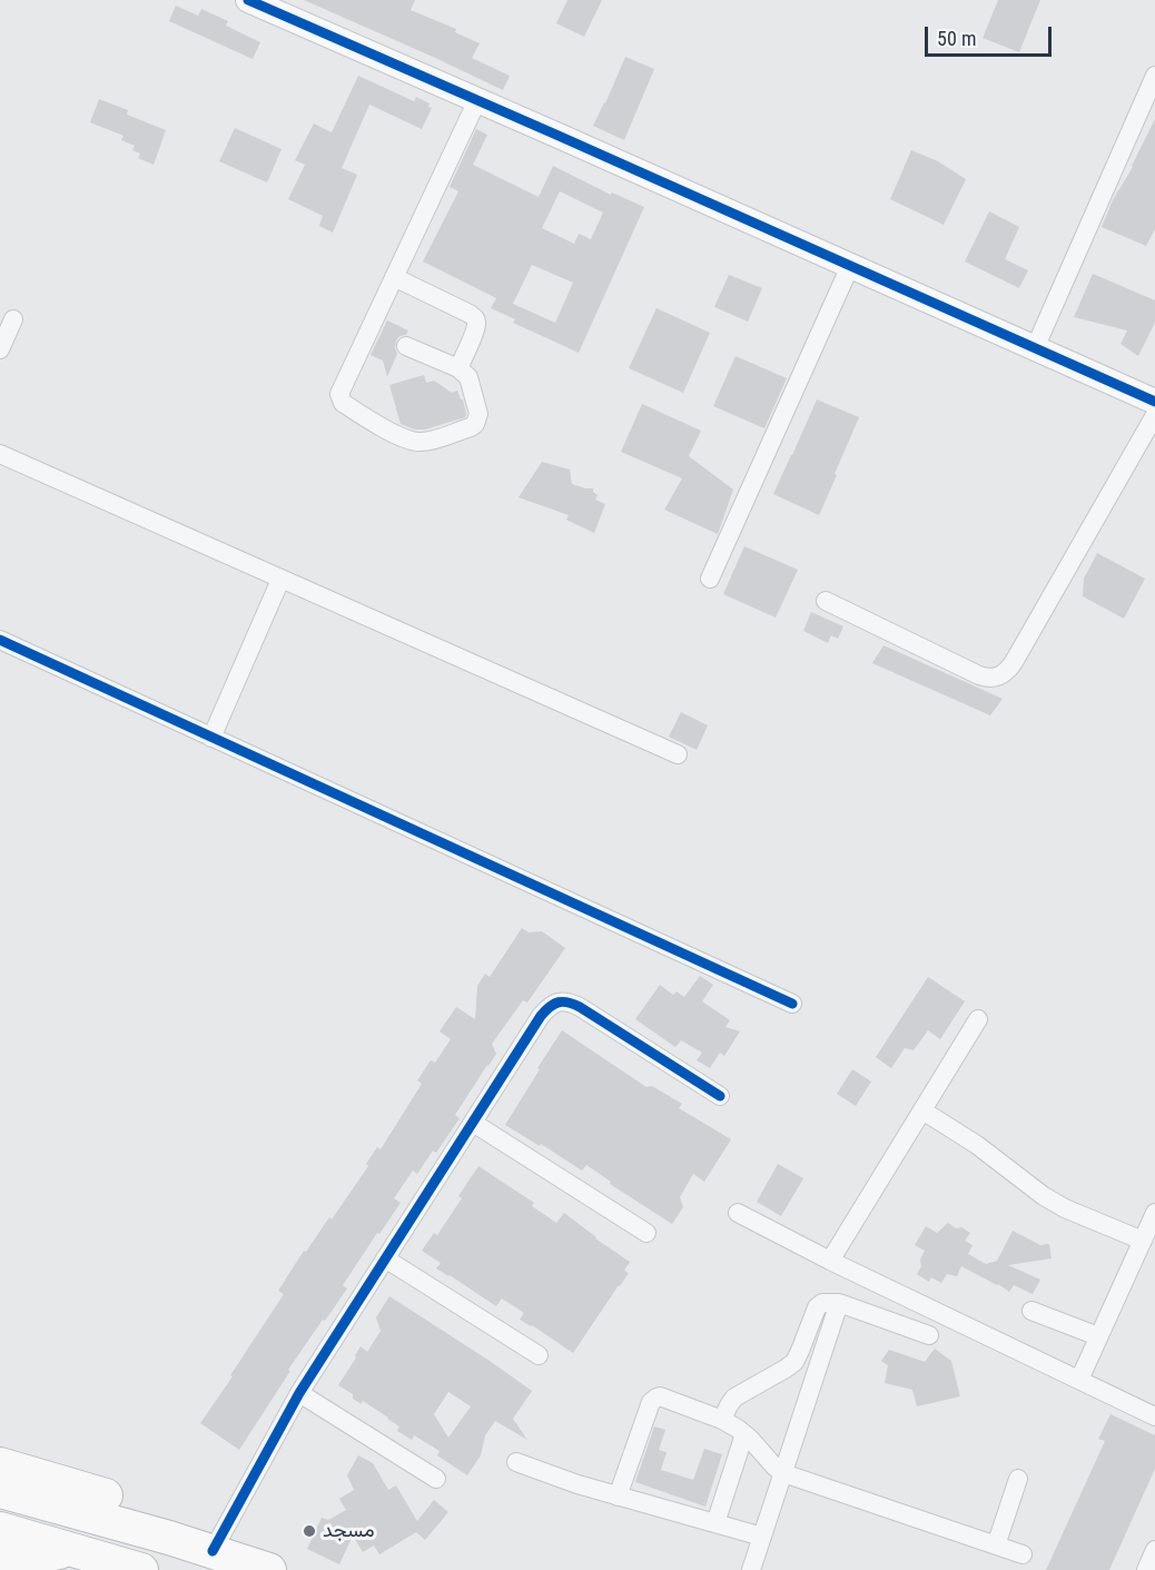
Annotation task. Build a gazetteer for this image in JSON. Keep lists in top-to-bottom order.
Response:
{
  "places": ["مسجد"],
  "scale_bar": "50 m"
}
